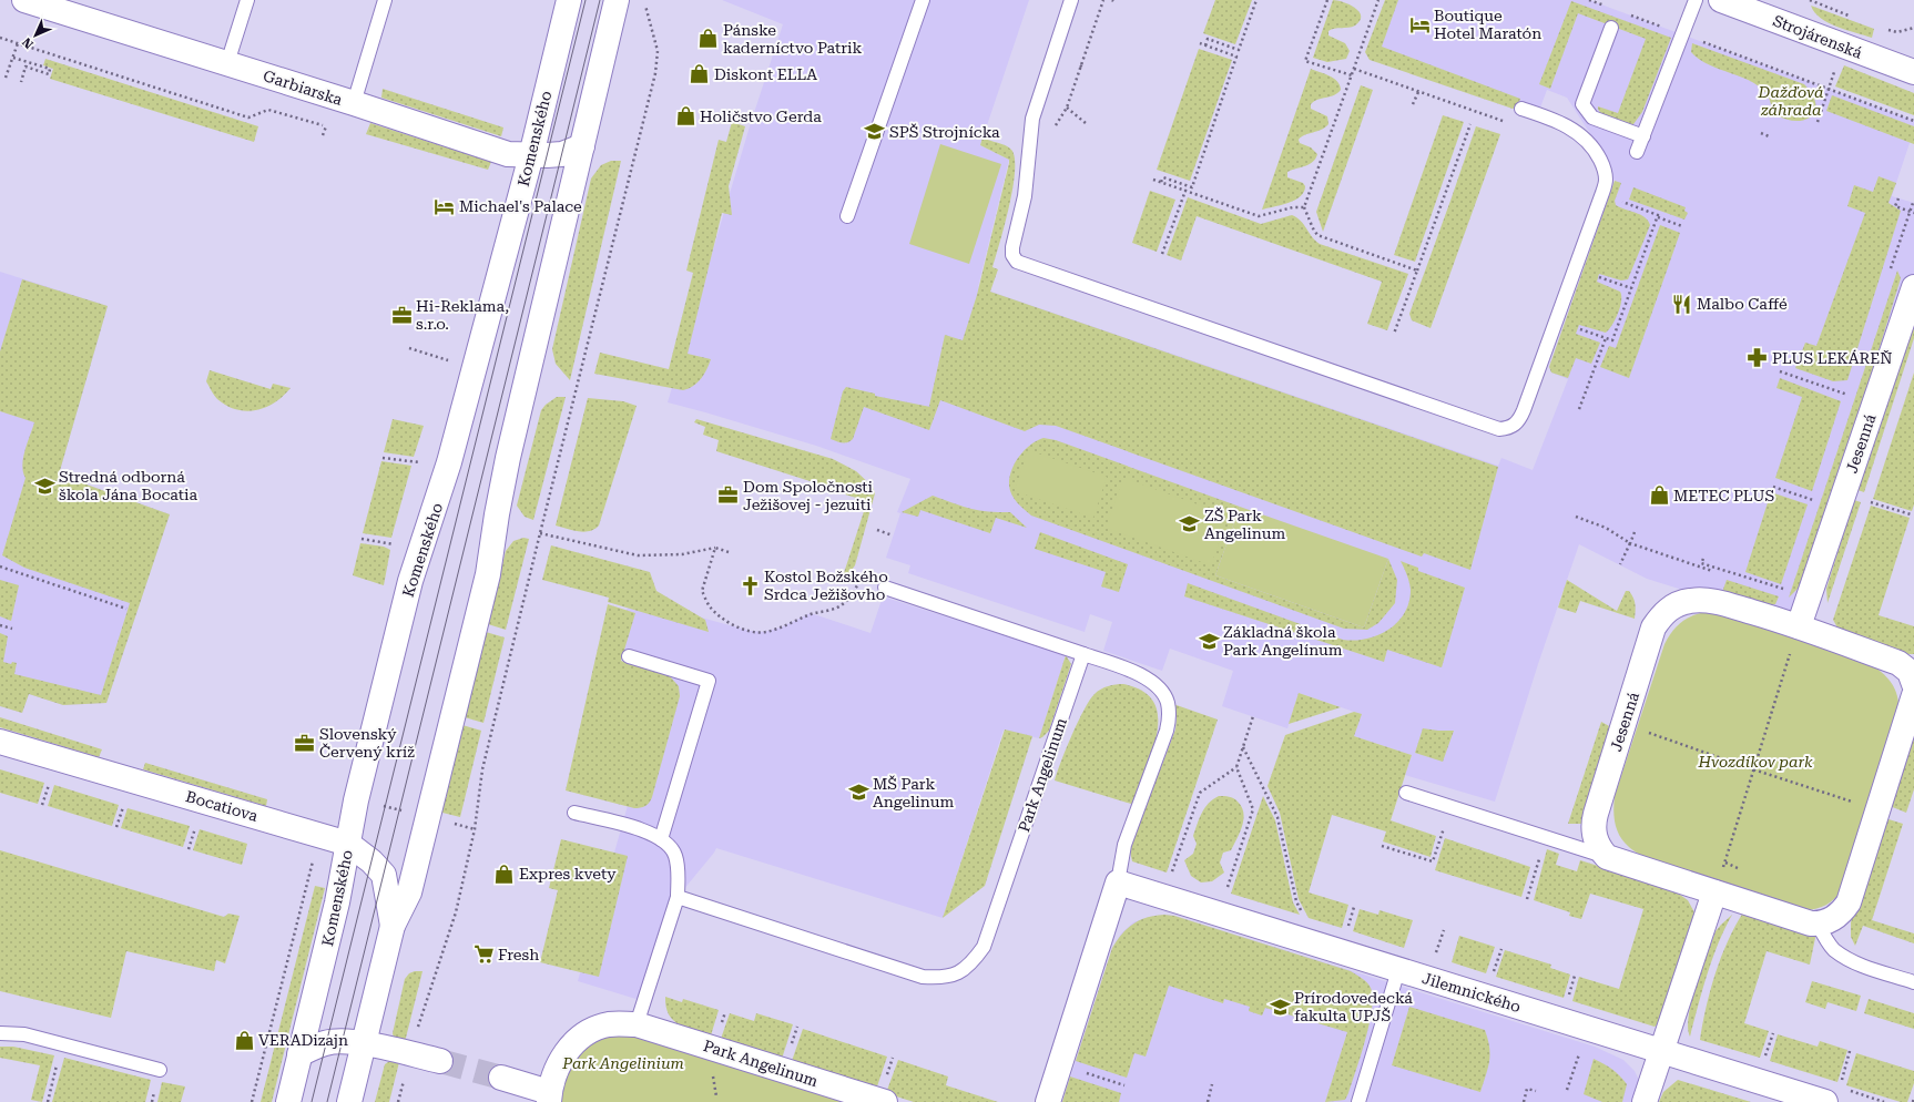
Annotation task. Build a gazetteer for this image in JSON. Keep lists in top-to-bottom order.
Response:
{
  "streets": {
    "street": [
      "Strojárenská",
      "Garbiarska",
      "Komenského",
      "Jesenná",
      "Park Angelinum",
      "Bocatiova",
      "Jilemnického"
    ]
  },
  "crossings": [
    ["Garbiarska", "Komenského"],
    ["Komenského", "Bocatiova"]
  ],
  "parks": ["Dažďová záhrada", "Hvozdíkov park", "Park Angelinium"],
  "places": {
    "hotel": ["Boutique Hotel Maratón", "Michael's Palace"],
    "shop": [
      "Pánske kaderníctvo Patrik",
      "Diskont ELLA",
      "Holičstvo Gerda",
      "METEC PLUS",
      "Expres kvety",
      "VERADizajn"
    ],
    "school or university": [
      "SPŠ Strojnícka",
      "Stredná odborná škola Jána Bocatia",
      "ZŠ Park Angelinum",
      "Základná škola Park Angelínum",
      "MŠ Park Angelinum",
      "Prírodovedecká fakulta UPJŠ"
    ],
    "restaurant": ["Malbo Caffé"],
    "office": ["Hi-Reklama, s.r.o.", "Dom Spoločnosti Ježišovej - jezuiti", "Slovenský Červený kríž"],
    "pharmacy": ["PLUS LEKÁREŇ"],
    "church": ["Kostol Božského Srdca Ježišovho"],
    "supermarket": ["Fresh"]
  },
  "north": "bottom left"
}
